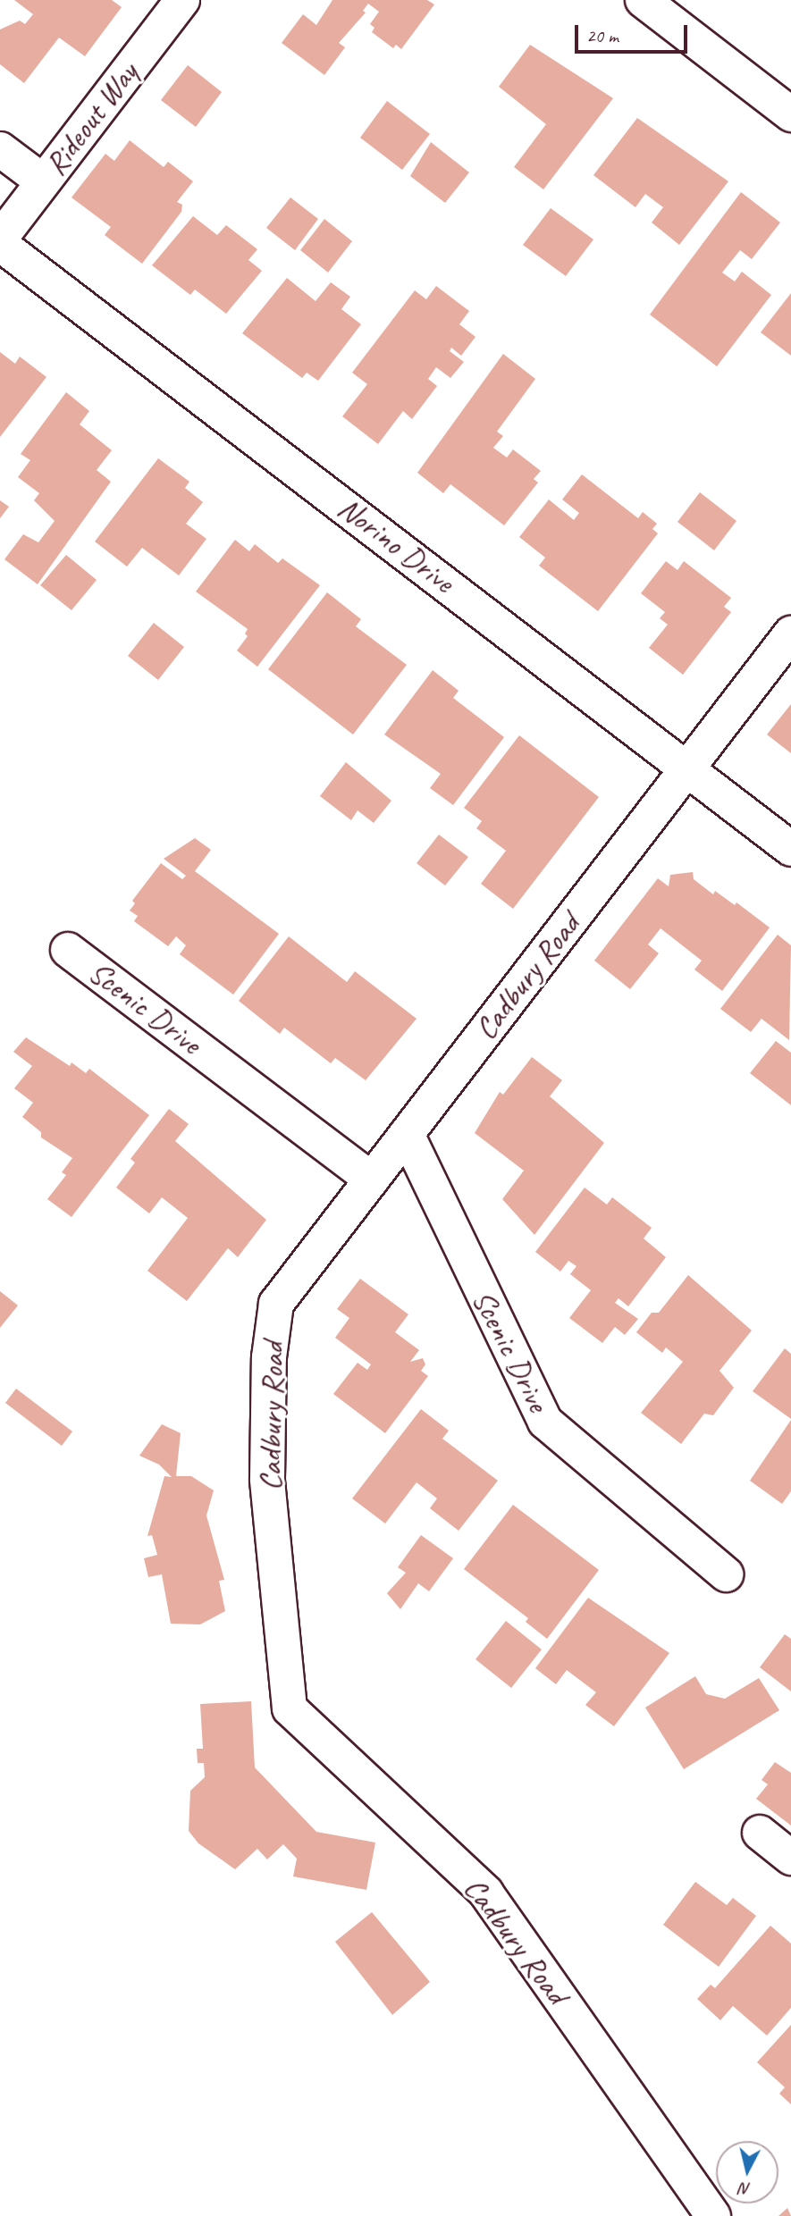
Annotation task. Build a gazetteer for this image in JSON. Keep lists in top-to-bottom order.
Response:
{
  "streets": {
    "street": [
      "Rideout Way",
      "Norino Drive",
      "Cadbury Road",
      "Scenic Drive"
    ]
  },
  "crossings": [
    ["Norino Drive", "Cadbury Road"],
    ["Cadbury Road", "Scenic Drive"]
  ],
  "scale_bar": "20 m",
  "north": "bottom"
}
